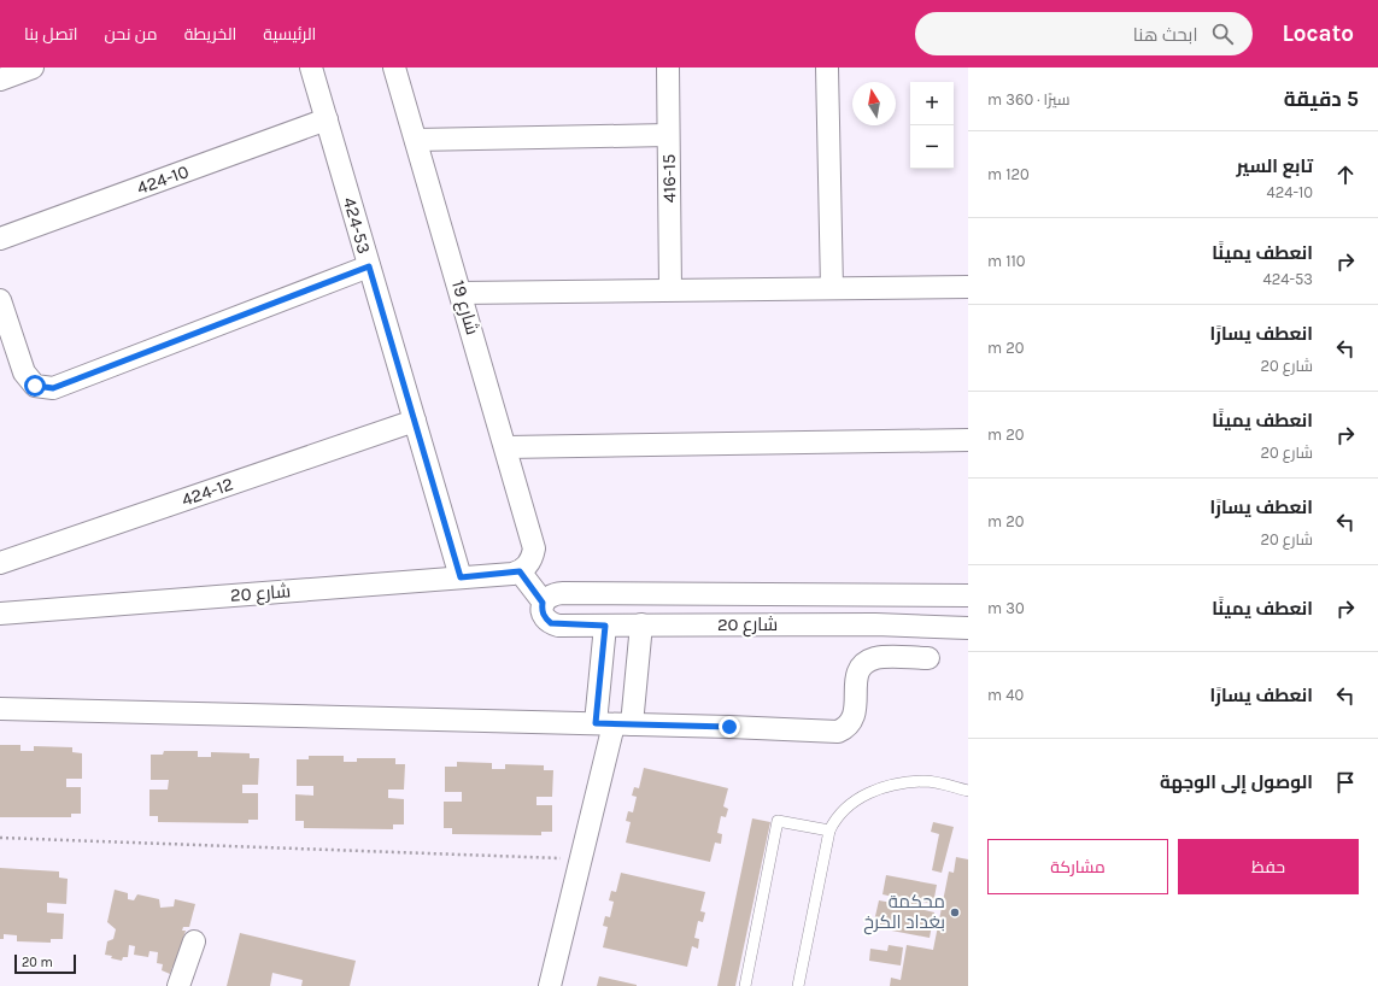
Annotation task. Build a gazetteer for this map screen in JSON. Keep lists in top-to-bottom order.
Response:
{
  "streets": {
    "street": [
      "416-15",
      "424-10",
      "424-53",
      "شارع 19",
      "424-12",
      "شارع 20"
    ]
  },
  "crossings": [
    ["424-10", "424-53"],
    ["424-53", "424-12"],
    ["424-53", "شارع 20"],
    ["شارع 19", "شارع 20"]
  ],
  "places": ["محكمة بغداد الكرخ"],
  "scale_bar": "20 m",
  "north": "top",
  "page": {
    "header": "Locato",
    "search": "ابحث هنا",
    "nav": [
      "الرئيسية",
      "الخريطة",
      "من نحن",
      "اتصل بنا"
    ],
    "heading": ["5 دقيقة", "سيرًا · 360 m"],
    "map_buttons": ["+", "−"],
    "list": [
      ["تابع السير", "424-10", "120 m"],
      ["انعطف يمينًا", "424-53", "110 m"],
      ["انعطف يسارًا", "شارع 20", "20 m"],
      ["انعطف يمينًا", "شارع 20", "20 m"],
      ["انعطف يسارًا", "شارع 20", "20 m"],
      ["انعطف يمينًا", "30 m"],
      ["انعطف يسارًا", "40 m"],
      "الوصول إلى الوجهة"
    ],
    "buttons": ["حفظ", "مشاركة"],
    "scale": "20 m"
  }
}
